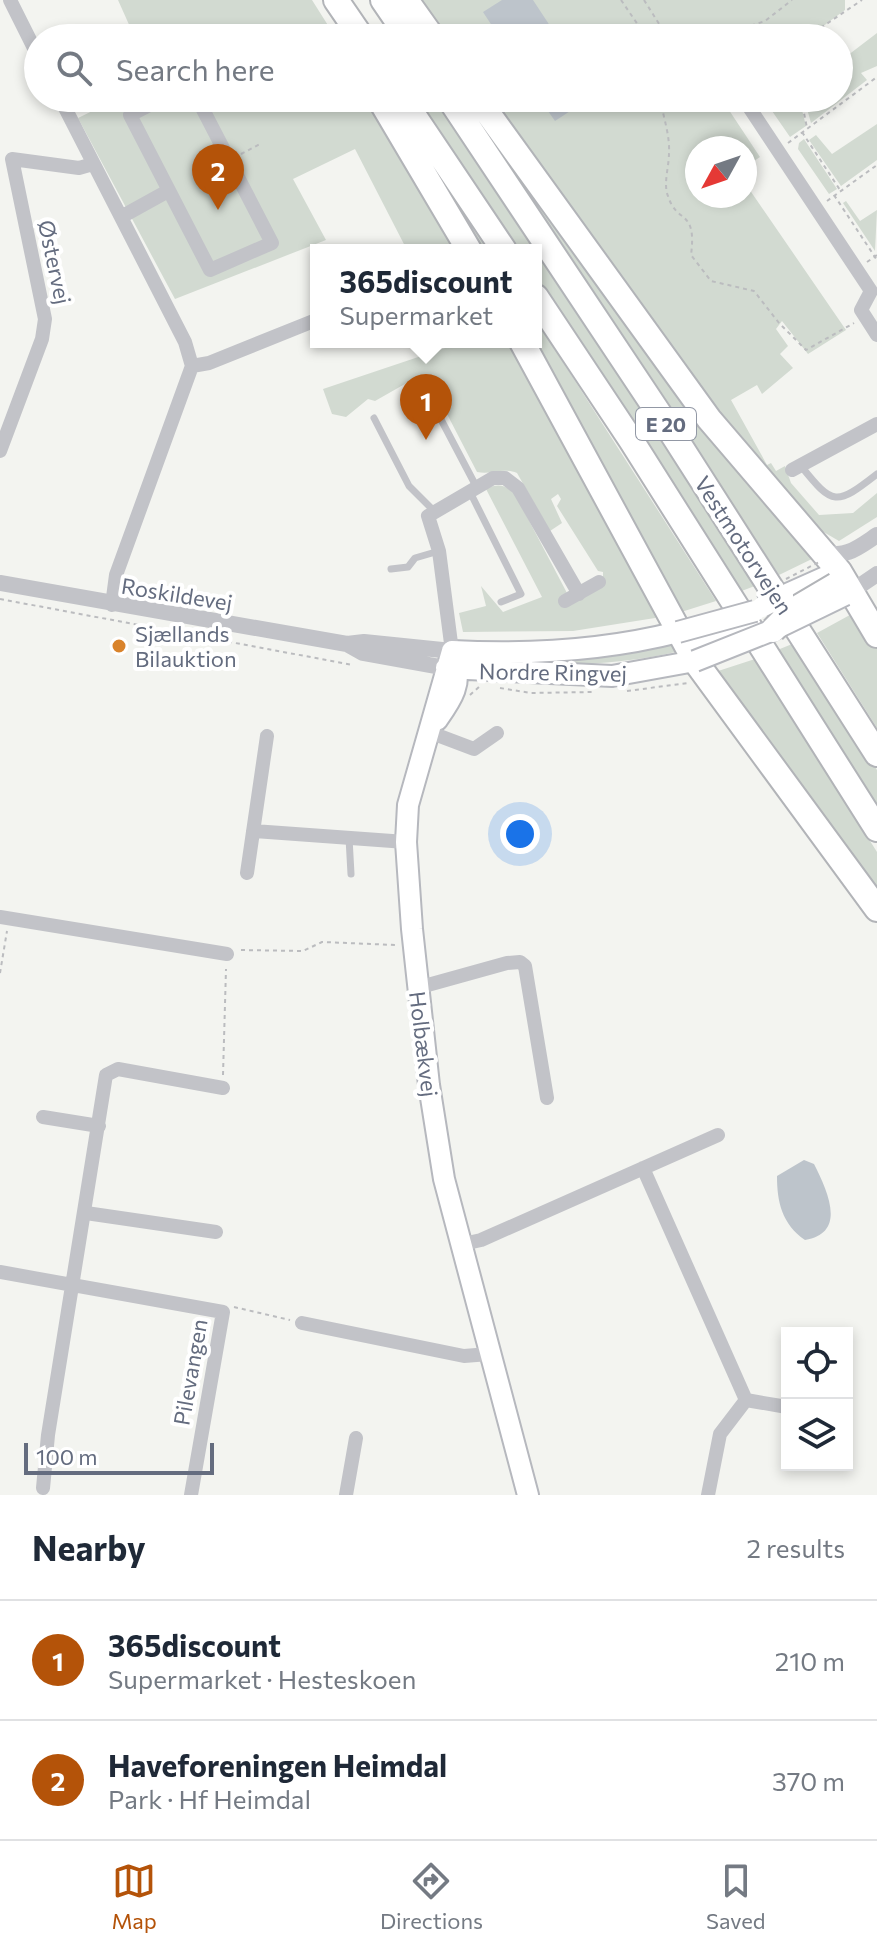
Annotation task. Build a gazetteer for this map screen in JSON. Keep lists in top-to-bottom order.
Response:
{
  "streets": {
    "highway": ["E 20", "Vestmotorvejen"],
    "main road": ["Nordre Ringvej", "Holbækvej"],
    "street": ["Østervej", "Roskildevej", "Pilevangen"]
  },
  "crossings": [
    ["Roskildevej", "Nordre Ringvej"],
    ["Roskildevej", "Holbækvej"],
    ["Nordre Ringvej", "Holbækvej"]
  ],
  "places": ["Sjællands Bilauktion"],
  "scale_bar": "100 m",
  "north": "bottom left",
  "page": {
    "search": "Search here",
    "pins": ["2", "1"],
    "popup": ["365discount", "Supermarket"],
    "scale": "100 m",
    "heading": ["Nearby", "2 results"],
    "list": [
      {
        "mark": "1",
        "name": "365discount",
        "note": "Supermarket · Hesteskoen",
        "value": "210 m"
      },
      {
        "mark": "2",
        "name": "Haveforeningen Heimdal",
        "note": "Park · Hf Heimdal",
        "value": "370 m"
      }
    ],
    "nav": ["Map", "Directions", "Saved"]
  }
}
